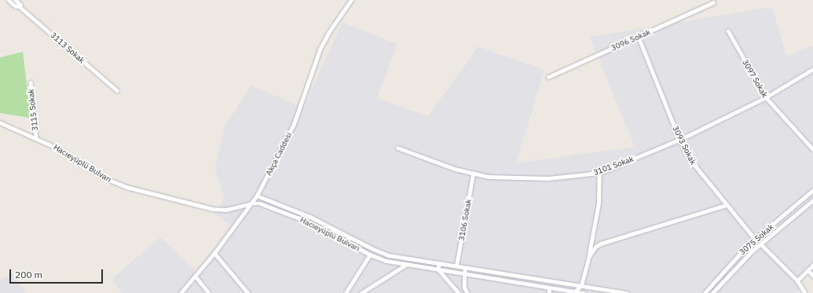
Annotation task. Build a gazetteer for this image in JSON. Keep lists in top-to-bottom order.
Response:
{
  "streets": {
    "street": [
      "3096 Sokak",
      "3113 Sokak",
      "3097 Sokak",
      "3115 Sokak",
      "3093 Sokak",
      "Akça Caddesi",
      "Hacıeyüplü Bulvarı",
      "3101 Sokak",
      "3106 Sokak",
      "3075 Sokak"
    ]
  },
  "crossings": [
    ["3096 Sokak", "3093 Sokak"],
    ["3097 Sokak", "3101 Sokak"],
    ["3115 Sokak", "Hacıeyüplü Bulvarı"],
    ["3093 Sokak", "3101 Sokak"],
    ["3093 Sokak", "3075 Sokak"],
    ["Akça Caddesi", "Hacıeyüplü Bulvarı"],
    ["Hacıeyüplü Bulvarı", "3106 Sokak"],
    ["3101 Sokak", "3106 Sokak"]
  ],
  "scale_bar": "200 m"
}
